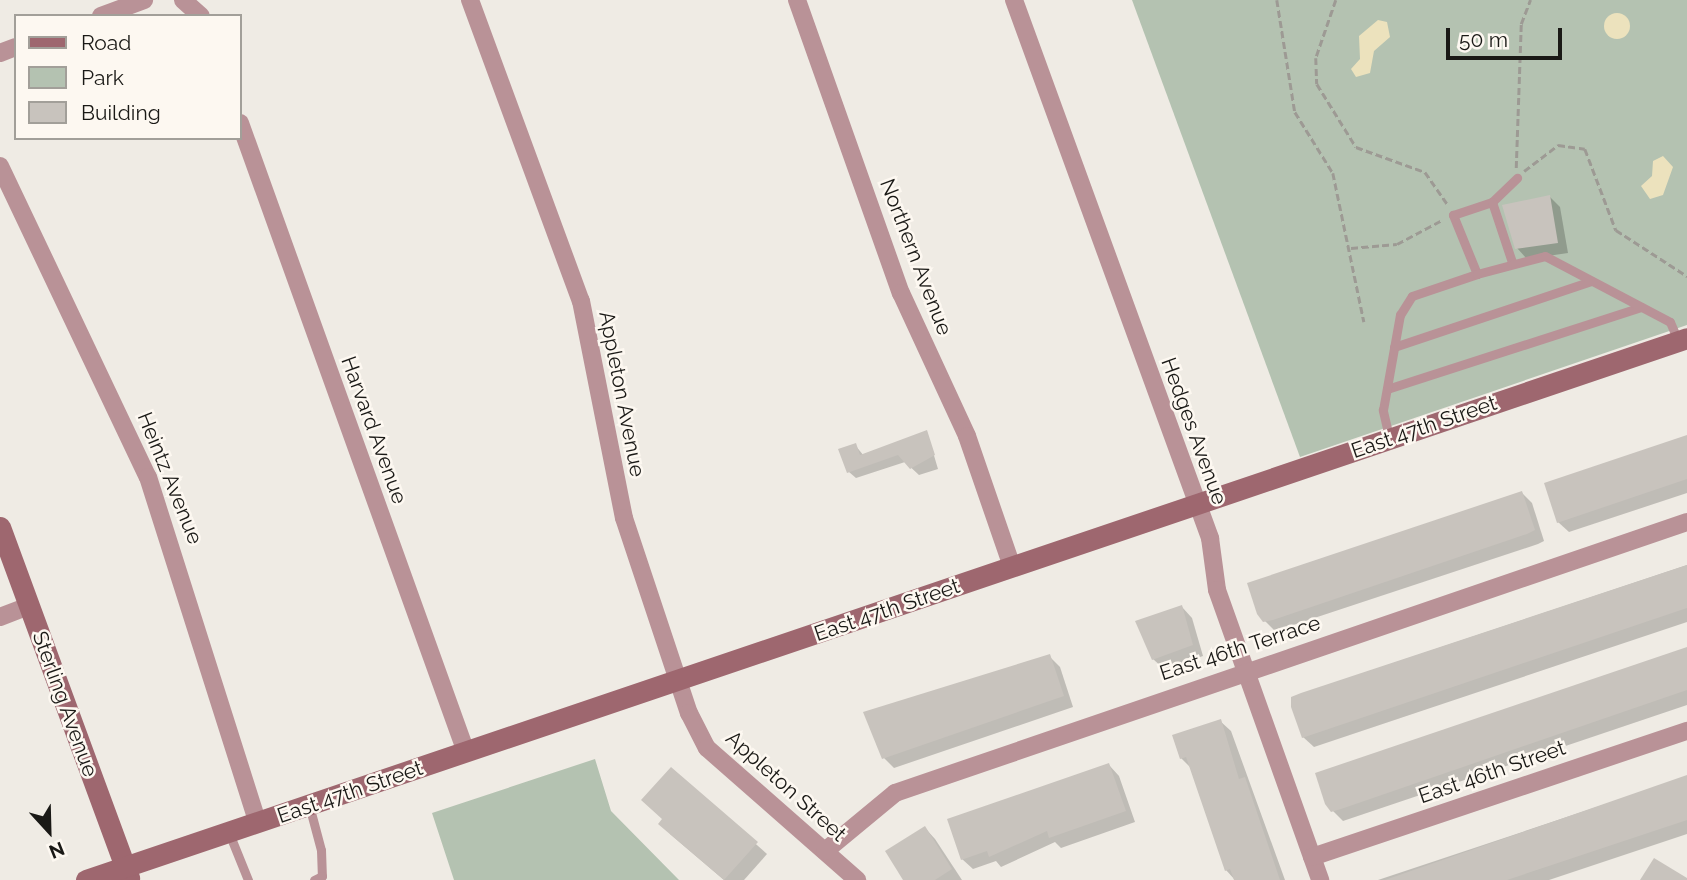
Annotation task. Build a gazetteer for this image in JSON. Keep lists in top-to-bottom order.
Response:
{
  "streets": {
    "main road": ["East 47th Street", "Sterling Avenue"],
    "street": [
      "Northern Avenue",
      "Appleton Avenue",
      "Harvard Avenue",
      "Hedges Avenue",
      "Heintz Avenue",
      "East 46th Terrace",
      "East 46th Street",
      "Appleton Street"
    ]
  },
  "crossings": [
    ["Northern Avenue", "East 47th Street"],
    ["Appleton Avenue", "East 47th Street"],
    ["Appleton Avenue", "Appleton Street"],
    ["East 47th Street", "Harvard Avenue"],
    ["East 47th Street", "Hedges Avenue"],
    ["East 47th Street", "Heintz Avenue"],
    ["East 47th Street", "Sterling Avenue"],
    ["East 47th Street", "Appleton Street"],
    ["Hedges Avenue", "East 46th Terrace"],
    ["Hedges Avenue", "East 46th Street"],
    ["East 46th Terrace", "Appleton Street"]
  ],
  "legend": ["Road", "Park", "Building"],
  "scale_bar": "50 m",
  "north": "bottom"
}
